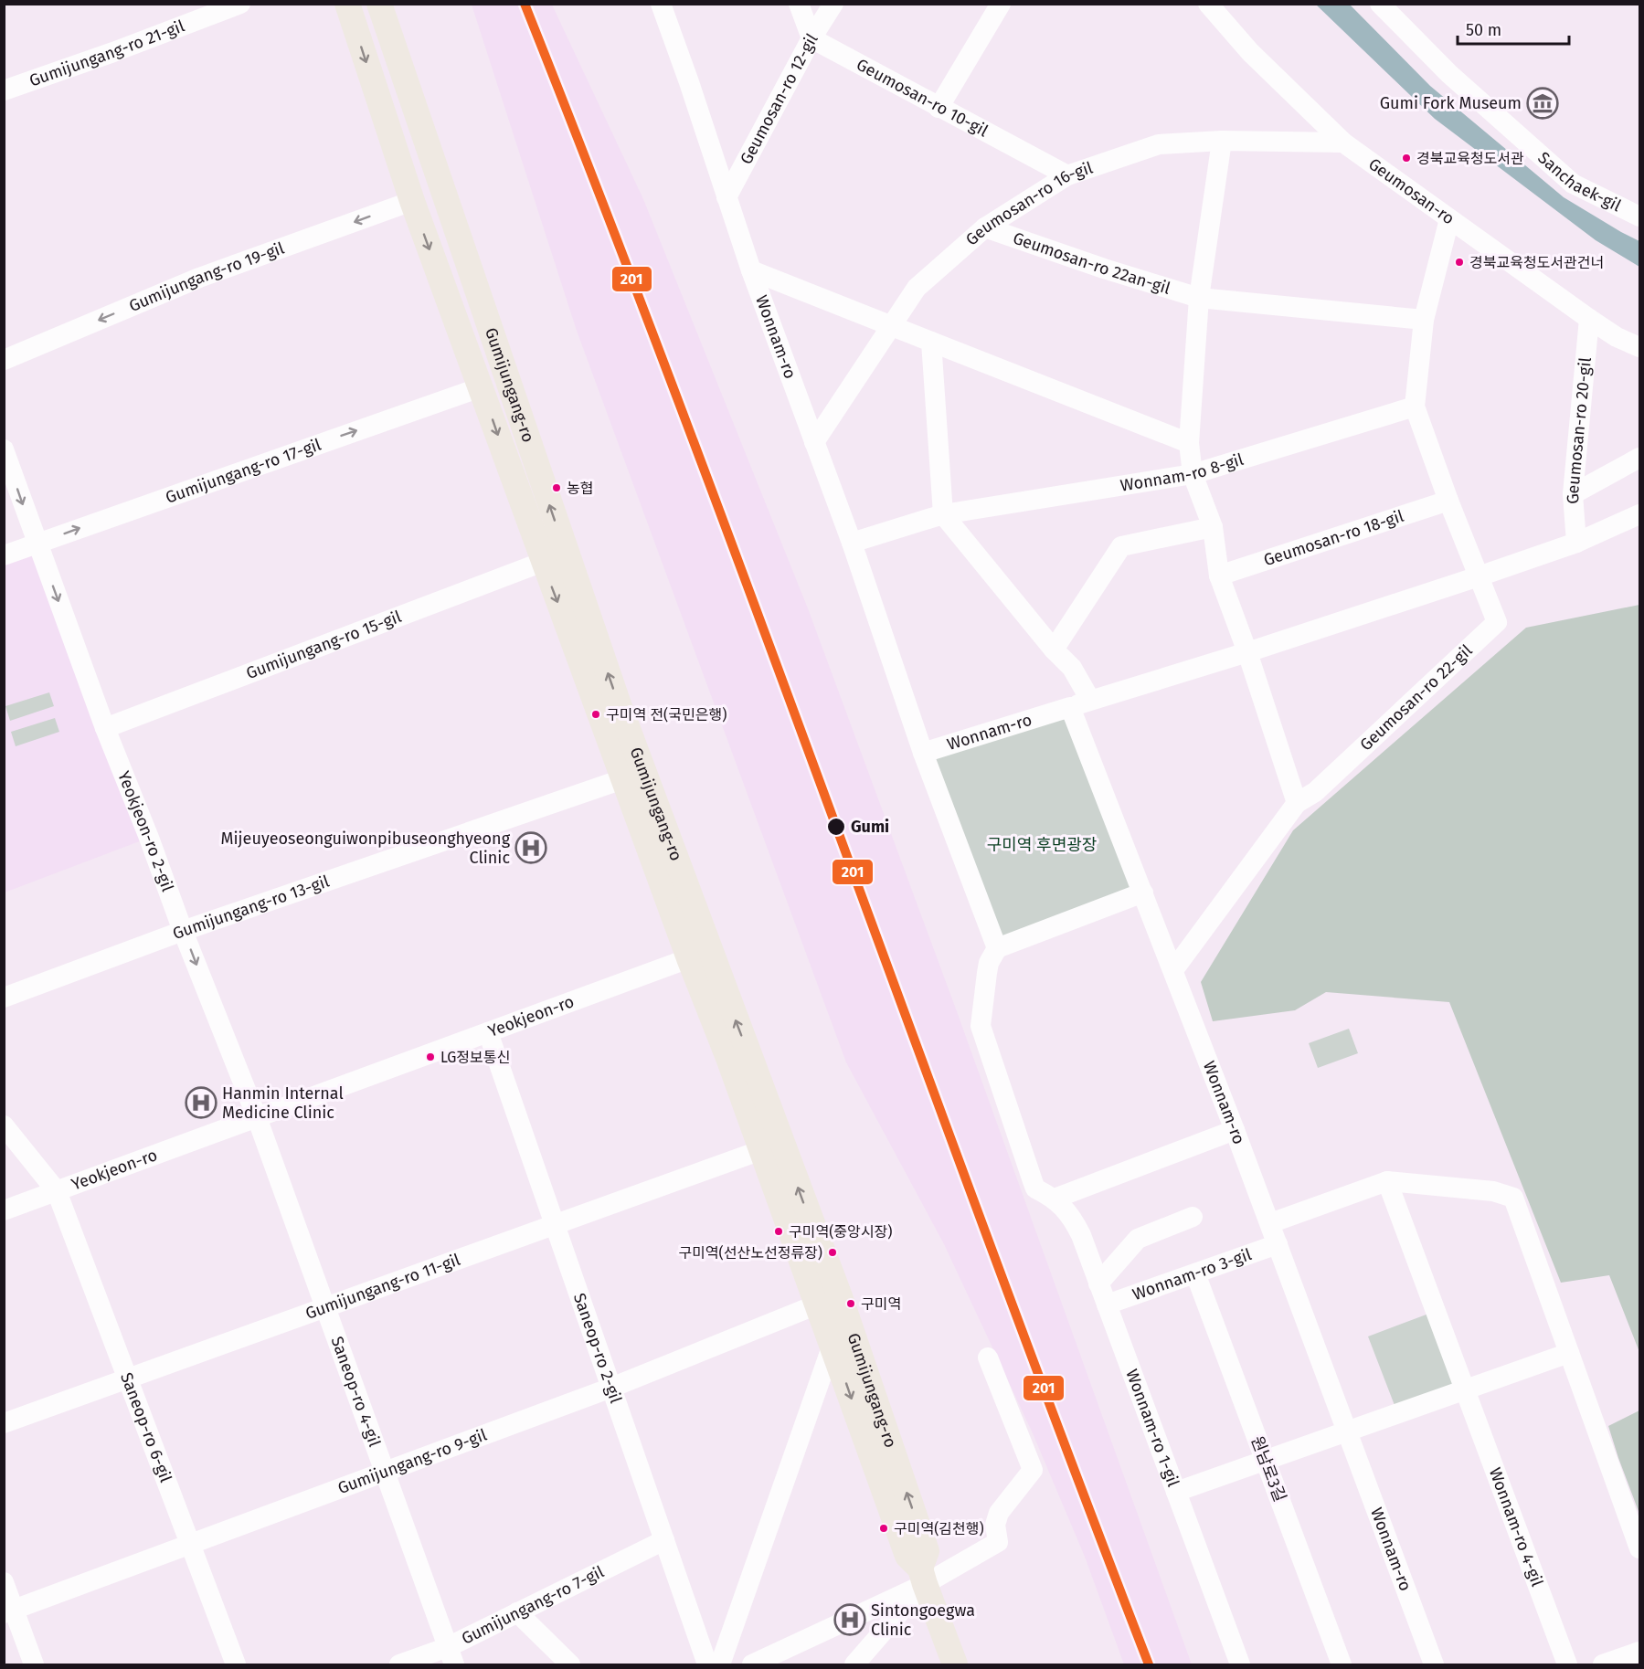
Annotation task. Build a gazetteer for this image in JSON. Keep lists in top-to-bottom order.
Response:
{
  "streets": {
    "main road": ["Gumijungang-ro"],
    "street": [
      "Gumijungang-ro 21-gil",
      "Geumosan-ro 10-gil",
      "Geumosan-ro 12-gil",
      "Sanchaek-gil",
      "Geumosan-ro",
      "Geumosan-ro 16-gil",
      "Geumosan-ro 22an-gil",
      "Gumijungang-ro 19-gil",
      "Wonnam-ro",
      "Geumosan-ro 20-gil",
      "Gumijungang-ro 17-gil",
      "Wonnam-ro 8-gil",
      "Geumosan-ro 18-gil",
      "Gumijungang-ro 15-gil",
      "Geumosan-ro 22-gil",
      "Yeokjeon-ro 2-gil",
      "Gumijungang-ro 13-gil",
      "Yeokjeon-ro",
      "Wonnam-ro 3-gil",
      "Gumijungang-ro 11-gil",
      "Saneop-ro 2-gil",
      "Saneop-ro 4-gil",
      "Saneop-ro 6-gil",
      "Wonnam-ro 1-gil",
      "Gumijungang-ro 9-gil",
      "원남로3길",
      "Wonnam-ro 4-gil",
      "Gumijungang-ro 7-gil"
    ]
  },
  "crossings": [
    ["Geumosan-ro 10-gil", "Geumosan-ro 12-gil"],
    ["Geumosan-ro 10-gil", "Geumosan-ro 16-gil"],
    ["Geumosan-ro 12-gil", "Wonnam-ro"],
    ["Geumosan-ro", "Geumosan-ro 16-gil"],
    ["Geumosan-ro", "Geumosan-ro 20-gil"],
    ["Geumosan-ro 16-gil", "Geumosan-ro 22an-gil"],
    ["Geumosan-ro 16-gil", "Wonnam-ro"],
    ["Gumijungang-ro 19-gil", "Gumijungang-ro"],
    ["Wonnam-ro", "Wonnam-ro 8-gil"],
    ["Wonnam-ro", "Geumosan-ro 22-gil"],
    ["Wonnam-ro", "Wonnam-ro 3-gil"],
    ["Gumijungang-ro", "Gumijungang-ro 17-gil"],
    ["Gumijungang-ro", "Gumijungang-ro 15-gil"],
    ["Gumijungang-ro", "Gumijungang-ro 13-gil"],
    ["Gumijungang-ro", "Yeokjeon-ro"],
    ["Gumijungang-ro", "Gumijungang-ro 11-gil"],
    ["Gumijungang-ro", "Gumijungang-ro 9-gil"],
    ["Gumijungang-ro 17-gil", "Yeokjeon-ro 2-gil"],
    ["Gumijungang-ro 15-gil", "Yeokjeon-ro 2-gil"],
    ["Yeokjeon-ro 2-gil", "Gumijungang-ro 13-gil"],
    ["Yeokjeon-ro 2-gil", "Yeokjeon-ro"],
    ["Yeokjeon-ro 2-gil", "Saneop-ro 4-gil"],
    ["Yeokjeon-ro", "Saneop-ro 2-gil"],
    ["Yeokjeon-ro", "Saneop-ro 4-gil"],
    ["Yeokjeon-ro", "Saneop-ro 6-gil"],
    ["Wonnam-ro 3-gil", "Wonnam-ro 1-gil"],
    ["Wonnam-ro 3-gil", "원남로3길"],
    ["Gumijungang-ro 11-gil", "Saneop-ro 2-gil"],
    ["Gumijungang-ro 11-gil", "Saneop-ro 4-gil"],
    ["Gumijungang-ro 11-gil", "Saneop-ro 6-gil"],
    ["Saneop-ro 2-gil", "Gumijungang-ro 9-gil"],
    ["Saneop-ro 2-gil", "Gumijungang-ro 7-gil"],
    ["Saneop-ro 4-gil", "Gumijungang-ro 9-gil"],
    ["Saneop-ro 4-gil", "Gumijungang-ro 7-gil"],
    ["Saneop-ro 6-gil", "Gumijungang-ro 9-gil"]
  ],
  "one_way": ["Gumijungang-ro 19-gil", "Gumijungang-ro 17-gil", "Yeokjeon-ro 2-gil"],
  "parks": ["구미역 후면광장"],
  "places": {
    "museum": ["Gumi Fork Museum"],
    "other": [
      "경북교육청도서관",
      "경북교육청도서관건너",
      "농협",
      "구미역 전(국민은행)",
      "Gumi",
      "LG정보통신",
      "구미역(중앙시장)",
      "구미역(선산노선정류장)",
      "구미역",
      "구미역(김천행)"
    ],
    "hospital": ["Mijeuyeoseonguiwonpibuseonghyeong Clinic", "Hanmin Internal Medicine Clinic", "Sintongoegwa Clinic"]
  },
  "lines": ["transit line 201"],
  "scale_bar": "50 m"
}
